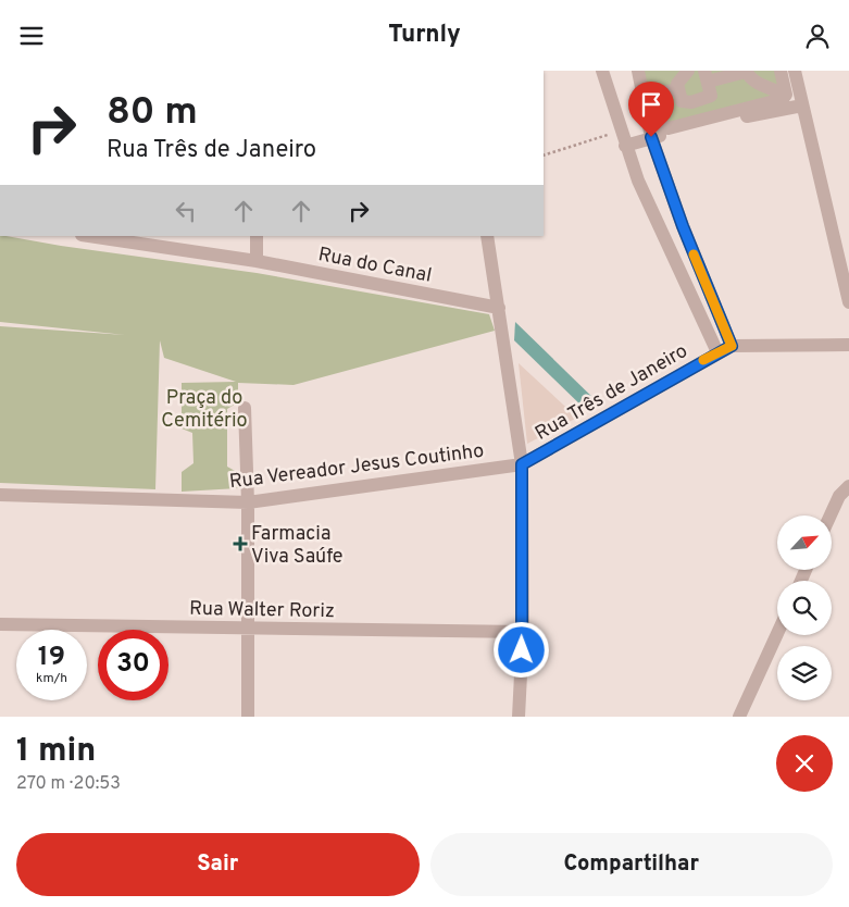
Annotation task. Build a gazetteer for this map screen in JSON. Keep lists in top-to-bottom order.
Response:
{
  "streets": {
    "street": [
      "Rua do Canal",
      "Rua Três de Janeiro",
      "Rua Vereador Jesus Coutinho",
      "Rua Walter Roriz"
    ]
  },
  "crossings": [
    ["Rua Três de Janeiro", "Rua Vereador Jesus Coutinho"]
  ],
  "parks": ["Praça do Cemitério"],
  "places": {
    "health": ["Farmacia Viva Saúfe"]
  },
  "north": "top right",
  "page": {
    "header": "Turnly",
    "turn": ["80 m", "Rua Três de Janeiro"],
    "speed": "19 km/h",
    "limit": "30",
    "heading": ["1 min", "270 m · 20:53"],
    "buttons": ["Sair", "Compartilhar"]
  }
}
